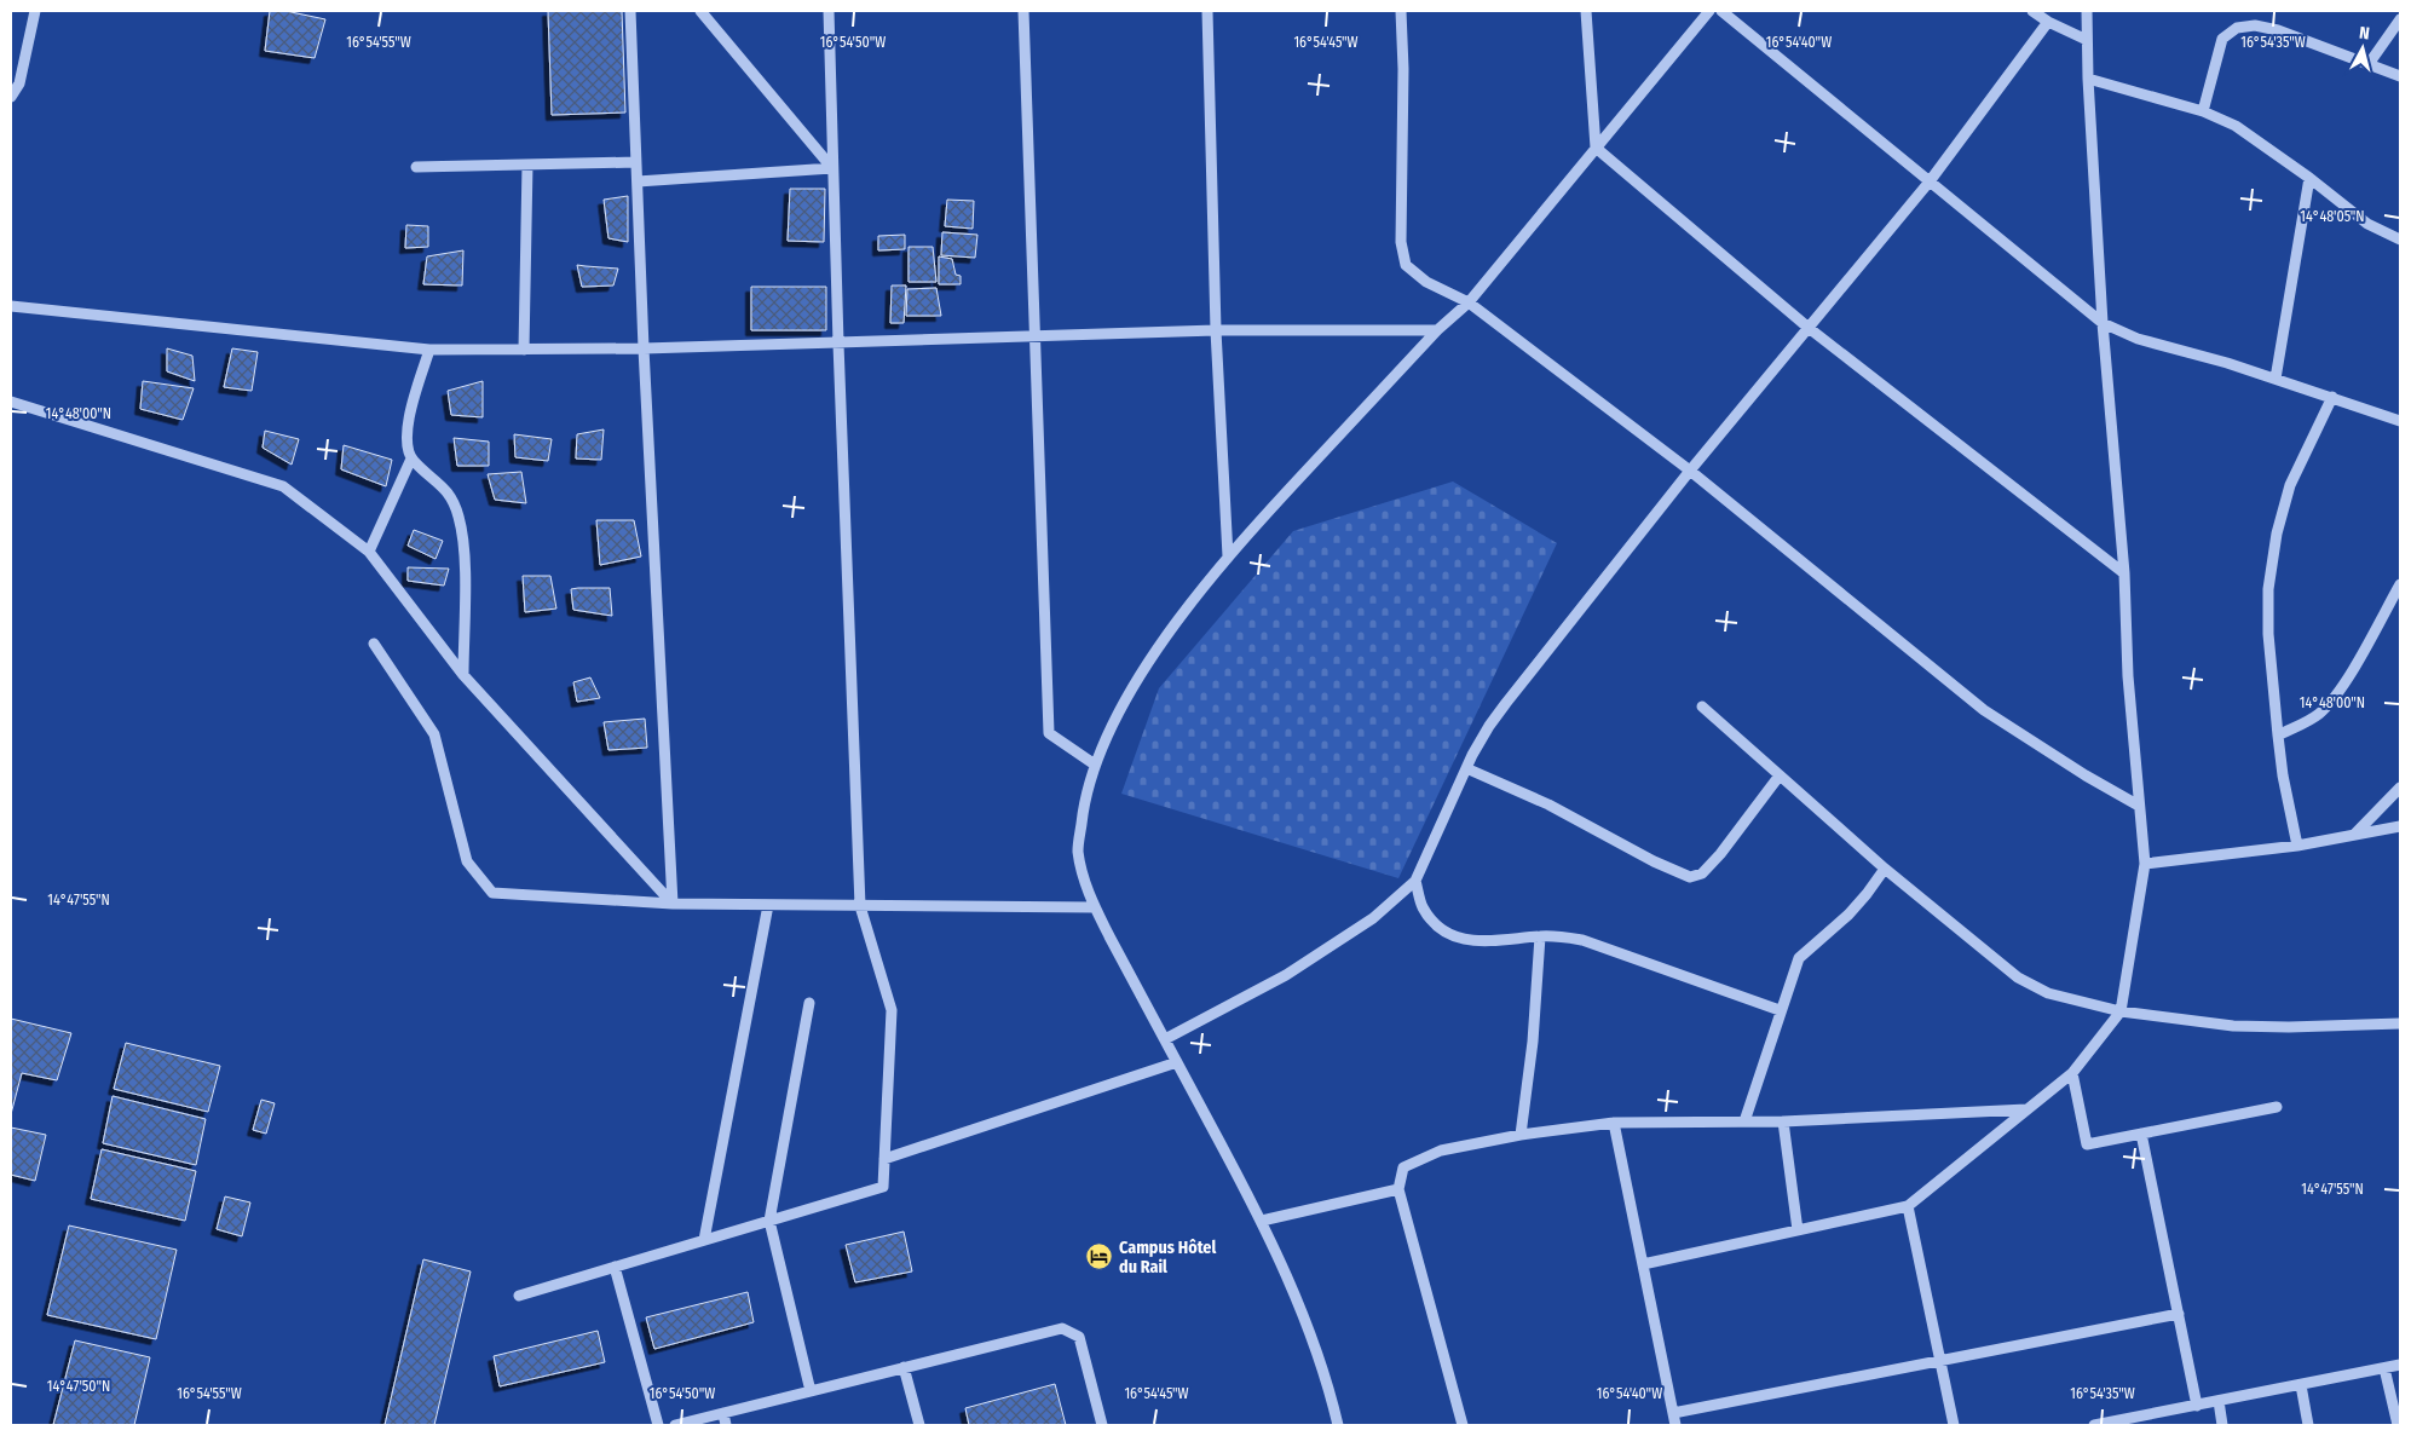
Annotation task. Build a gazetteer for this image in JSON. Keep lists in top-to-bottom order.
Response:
{
  "places": {
    "hotel": ["Campus Hôtel du Rail"]
  },
  "north": "top",
  "coordinates": [
    "16°54'55\"W",
    "16°54'50\"W",
    "16°54'45\"W",
    "16°54'40\"W",
    "16°54'35\"W",
    "14°48'05\"N",
    "14°48'00\"N",
    "14°47'55\"N",
    "14°47'50\"N"
  ]
}
